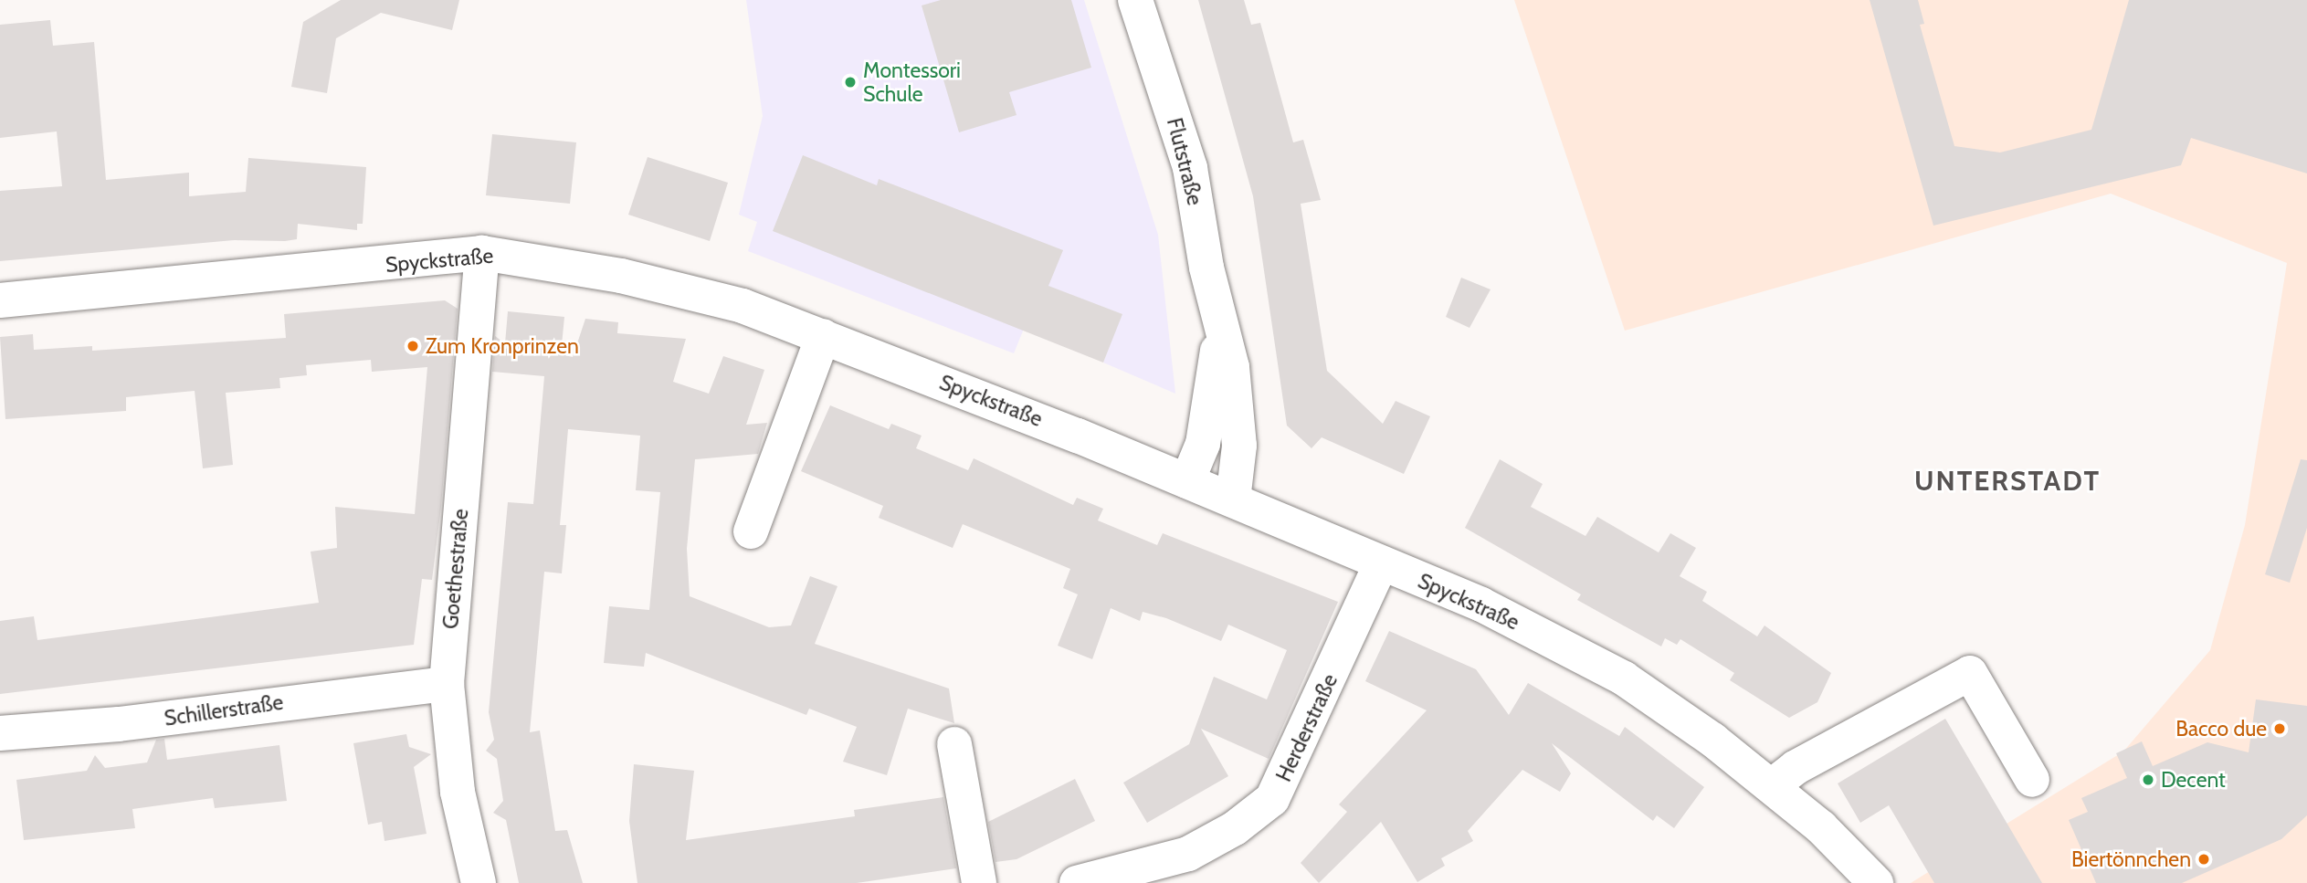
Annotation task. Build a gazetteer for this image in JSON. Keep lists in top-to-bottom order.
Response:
{
  "streets": {
    "street": [
      "Flutstraße",
      "Spyckstraße",
      "Goethestraße",
      "Schillerstraße",
      "Herderstraße"
    ]
  },
  "crossings": [
    ["Flutstraße", "Spyckstraße"],
    ["Spyckstraße", "Goethestraße"],
    ["Spyckstraße", "Herderstraße"],
    ["Goethestraße", "Schillerstraße"]
  ],
  "districts": ["UNTERSTADT"],
  "places": [
    "Montessori Schule",
    "Zum Kronprinzen",
    "Bacco due",
    "Decent",
    "Biertönnchen"
  ]
}
